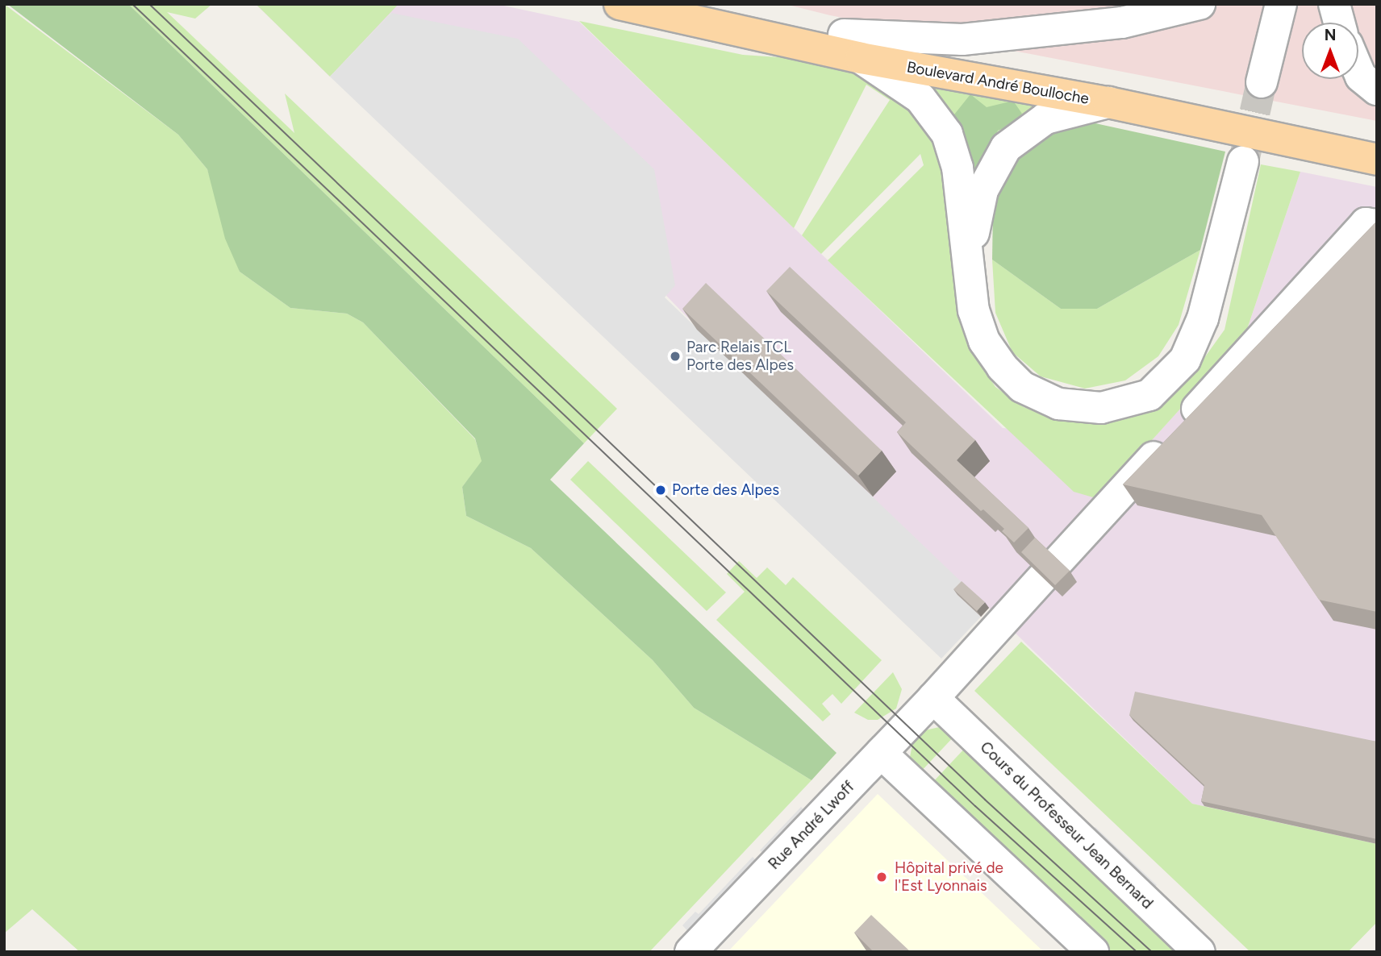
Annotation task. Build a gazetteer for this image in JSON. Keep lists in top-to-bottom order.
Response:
{
  "streets": {
    "main road": ["Boulevard André Boulloche"],
    "street": ["Rue André Lwoff", "Cours du Professeur Jean Bernard"]
  },
  "crossings": [
    ["Rue André Lwoff", "Cours du Professeur Jean Bernard"]
  ],
  "places": ["Parc Relais TCL Porte des Alpes", "Porte des Alpes", "Hôpital privé de l'Est Lyonnais"],
  "north": "top"
}
